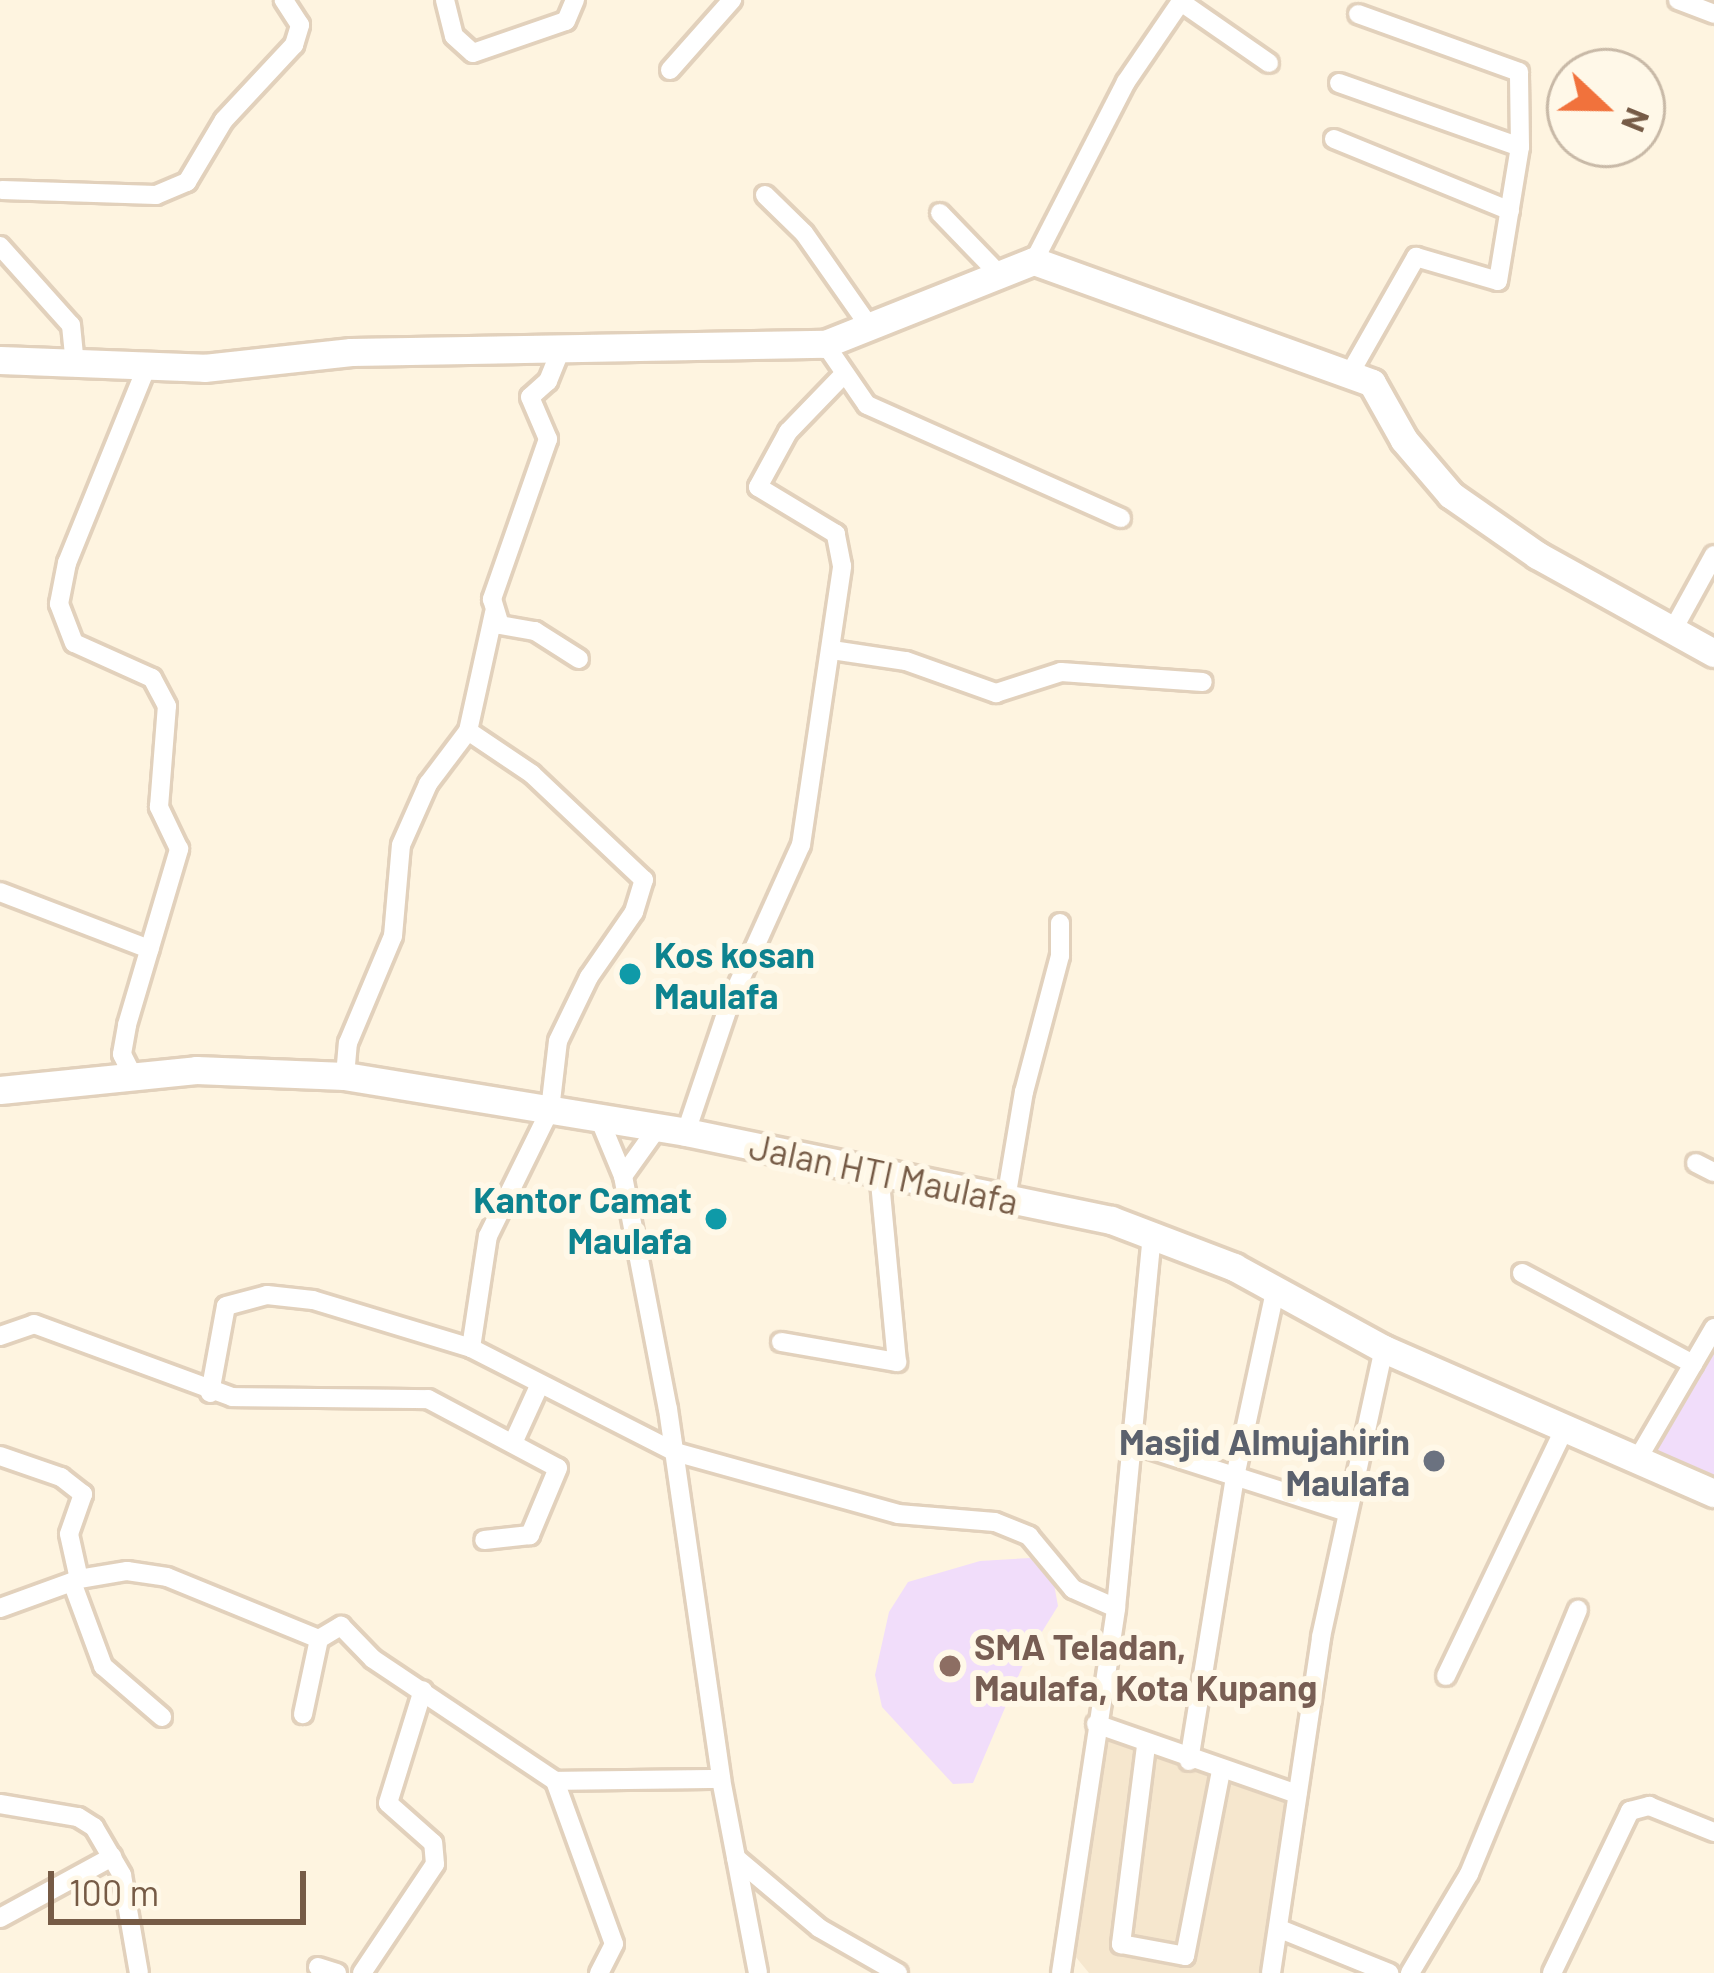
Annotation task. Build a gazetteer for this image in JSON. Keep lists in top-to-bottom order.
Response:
{
  "streets": {
    "street": ["Jalan HTI Maulafa"]
  },
  "places": [
    "Kos kosan Maulafa",
    "Kantor Camat Maulafa",
    "Masjid Almujahirin Maulafa",
    "SMA Teladan, Maulafa, Kota Kupang"
  ],
  "scale_bar": "100 m",
  "north": "right"
}
